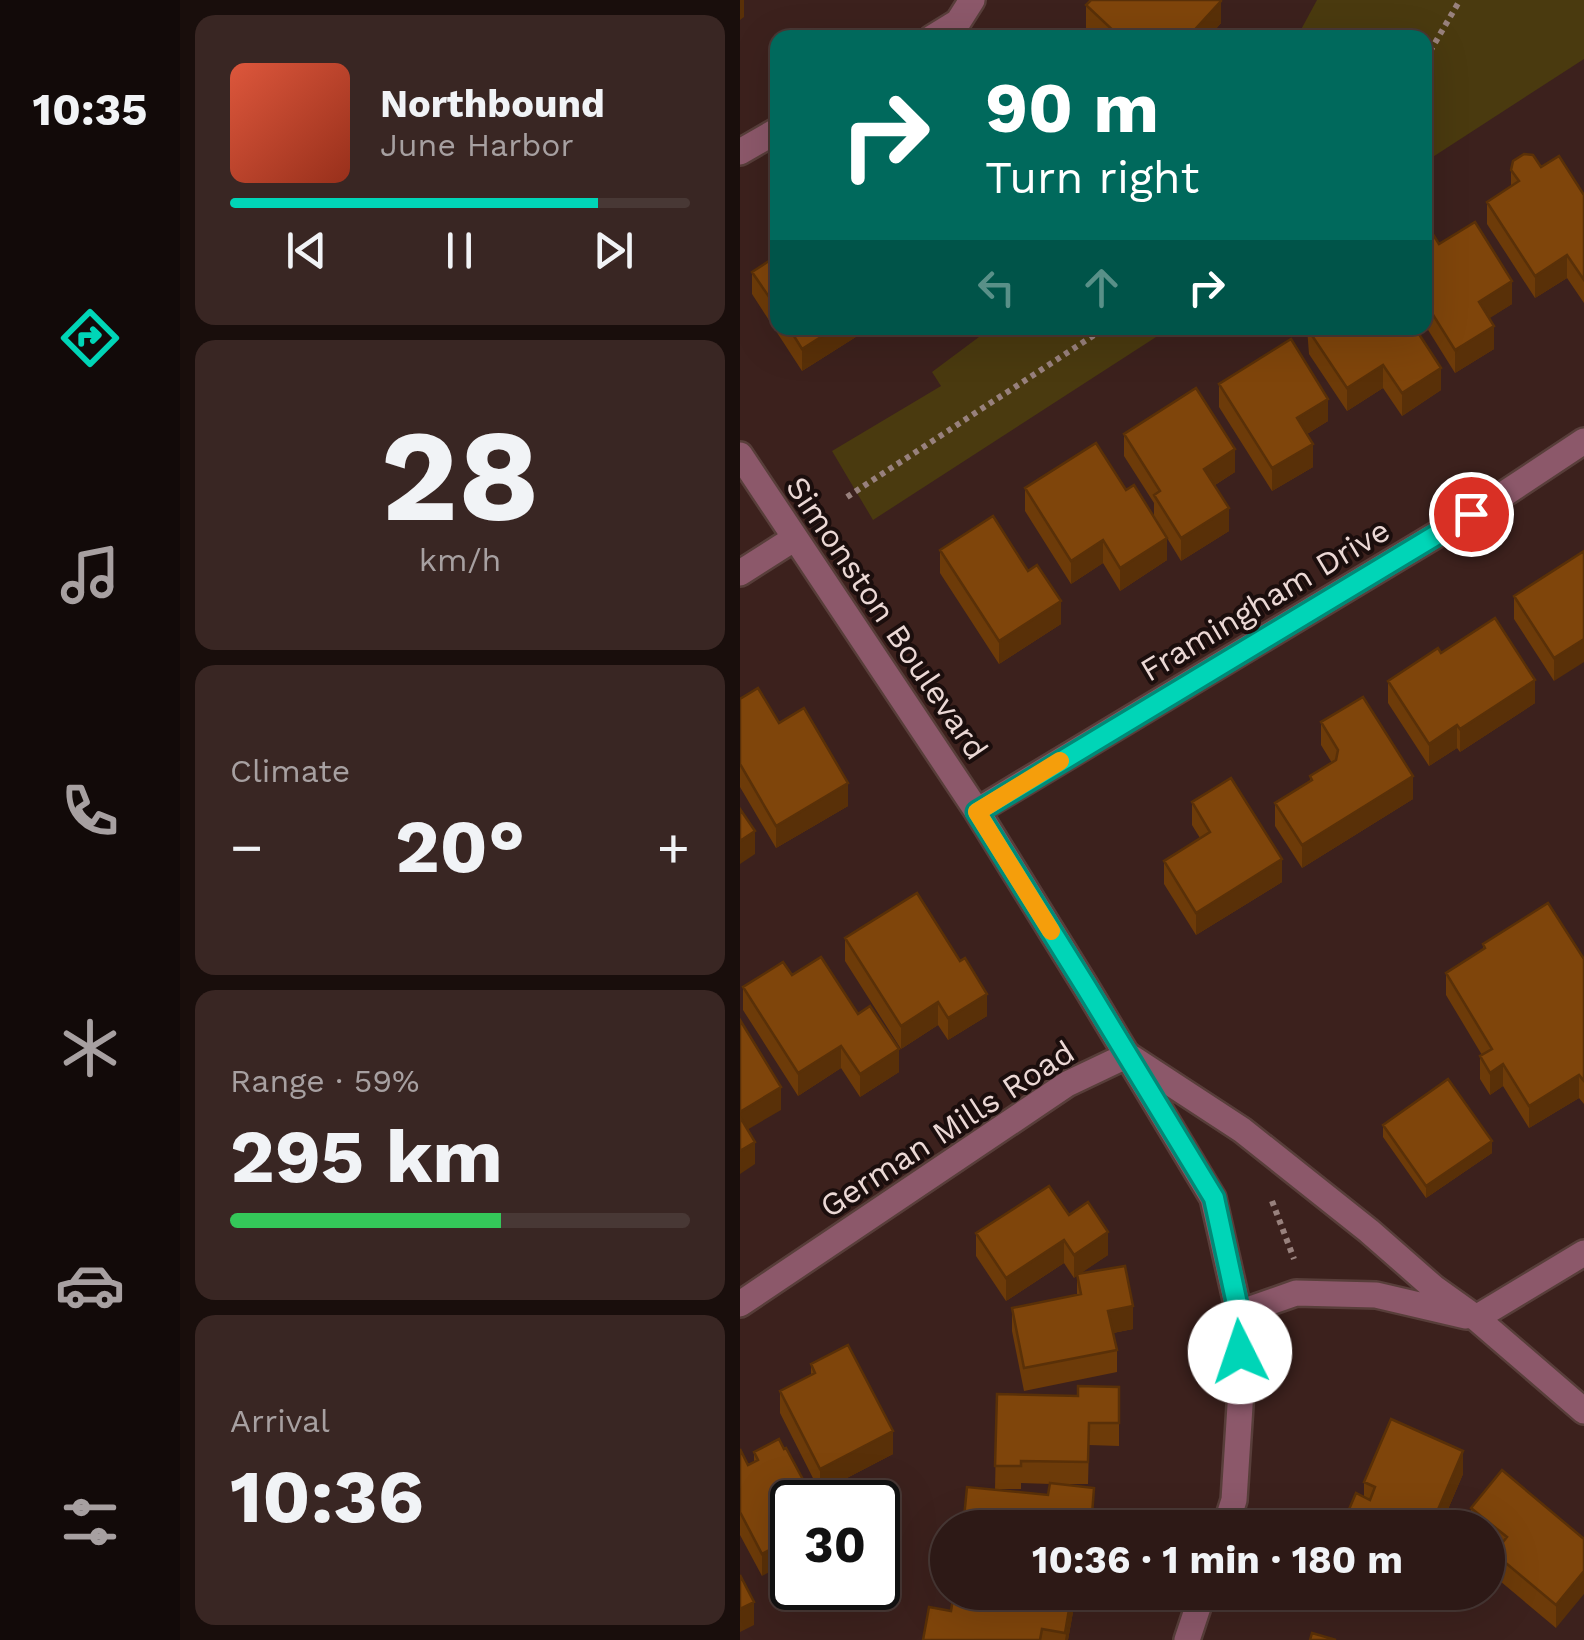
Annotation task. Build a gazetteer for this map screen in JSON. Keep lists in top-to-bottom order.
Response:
{
  "streets": {
    "street": ["Framingham Drive", "Simonston Boulevard", "German Mills Road"]
  },
  "crossings": [
    ["Framingham Drive", "Simonston Boulevard"],
    ["Simonston Boulevard", "German Mills Road"]
  ],
  "page": {
    "tabs": "10:35",
    "turn": ["90 m", "Turn right"],
    "song": ["Northbound", "June Harbor"],
    "tile": [
      ["28", "km/h"],
      "Climate",
      ["Range · 59%", "295 km"],
      ["Arrival", "10:36"]
    ],
    "heat": ["−", "20°", "+"],
    "limit": "30",
    "trip": "10:36 · 1 min · 180 m"
  }
}
